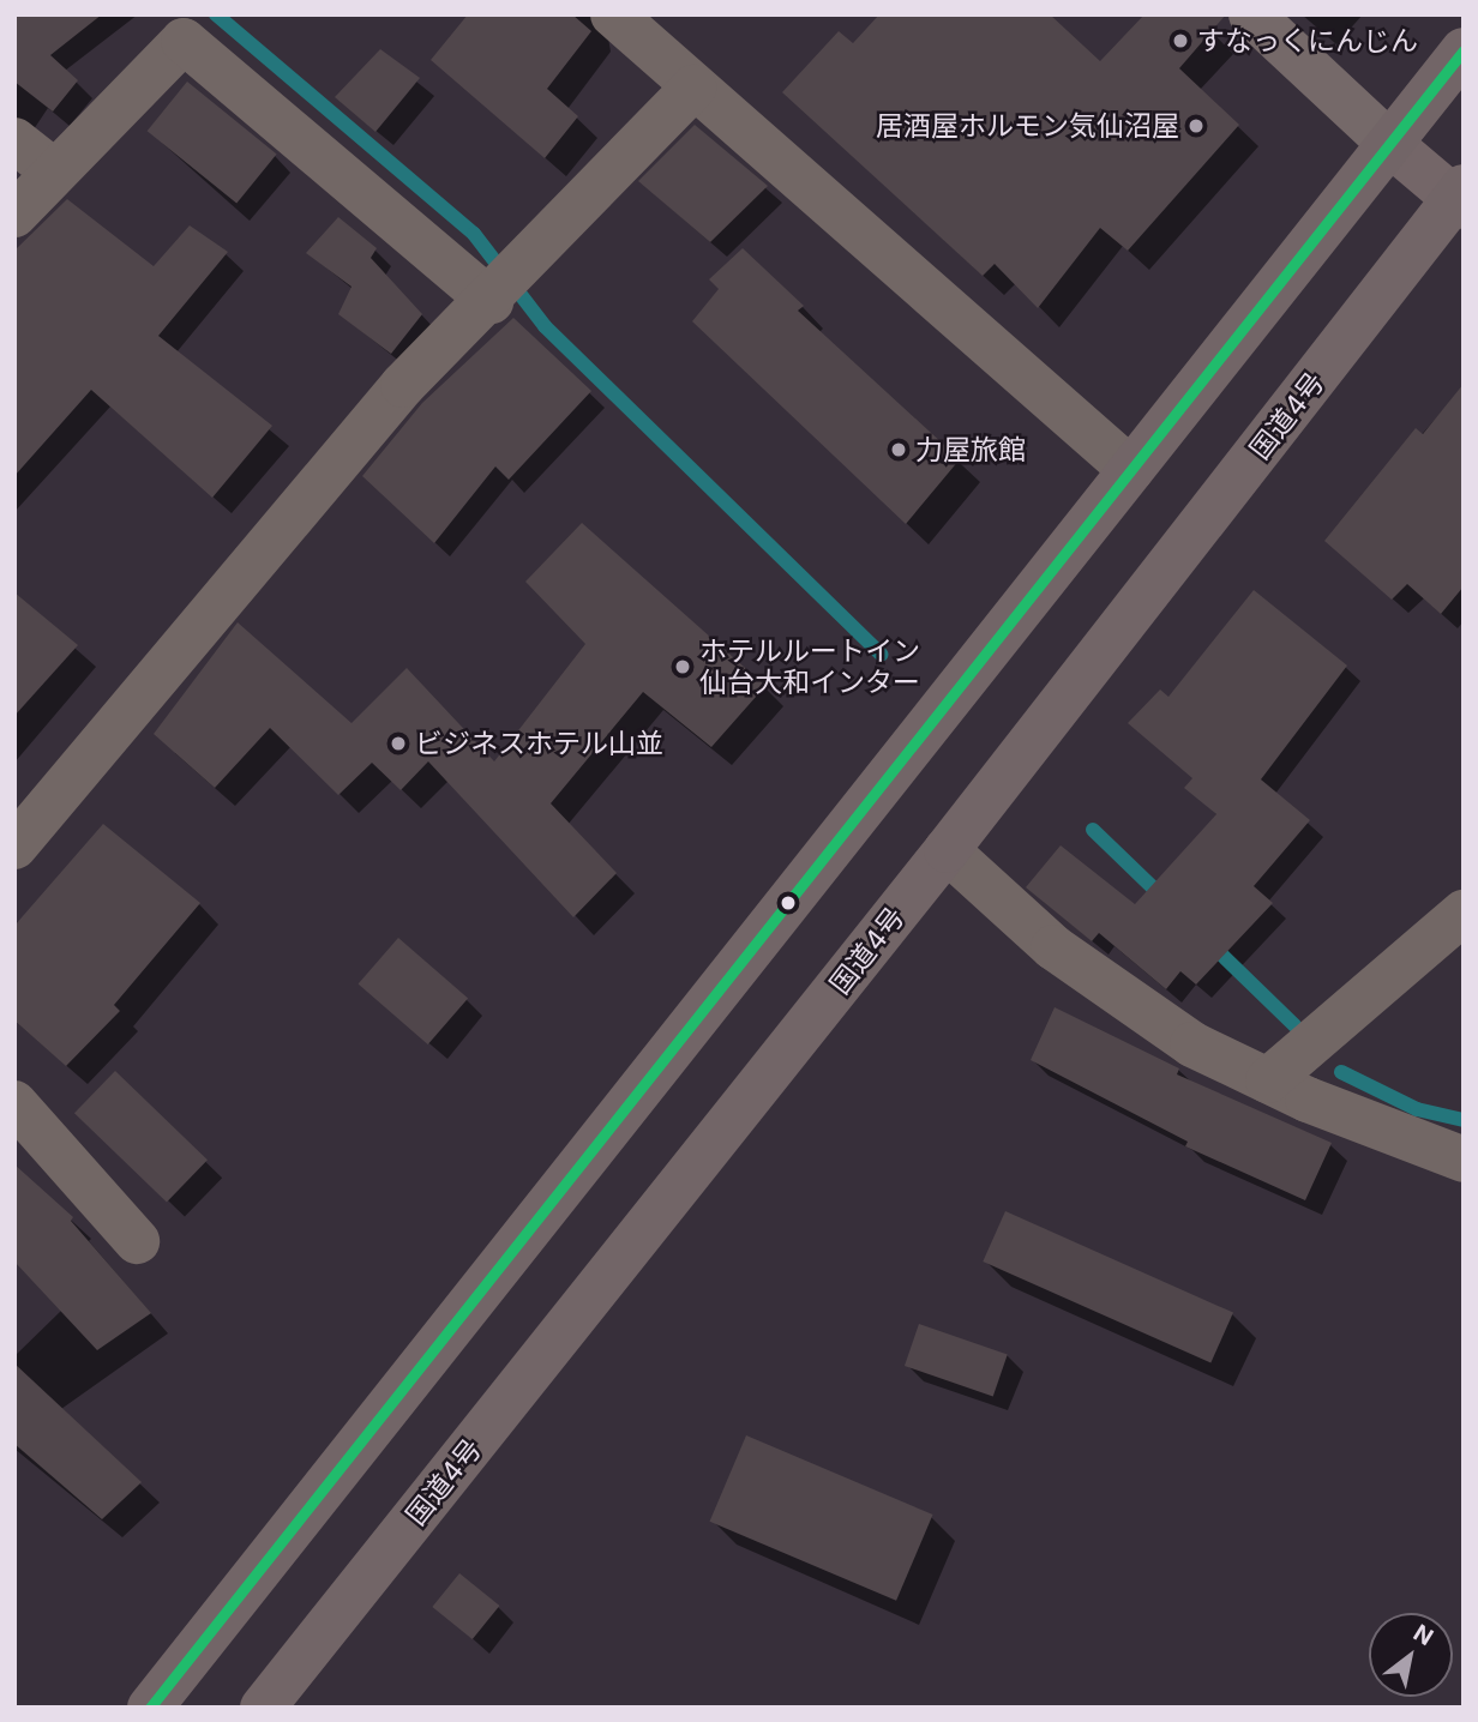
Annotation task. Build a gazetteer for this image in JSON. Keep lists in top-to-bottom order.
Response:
{
  "streets": {
    "highway": ["国道4号"]
  },
  "places": [
    "すなっくにんじん",
    "居酒屋ホルモン気仙沼屋",
    "力屋旅館",
    "ホテルルートイン 仙台大和インター",
    "ビジネスホテル山並"
  ],
  "north": "top right"
}
